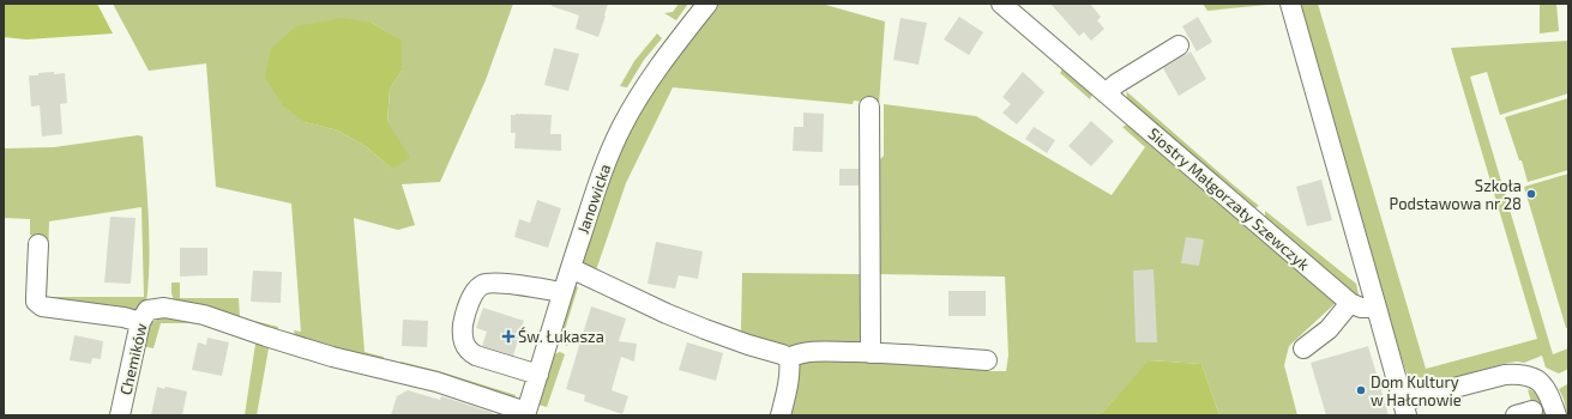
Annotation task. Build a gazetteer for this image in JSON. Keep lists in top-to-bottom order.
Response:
{
  "streets": {
    "street": ["Janowicka", "Siostry Małgorzaty Szewczyk", "Chemików"]
  },
  "crossings": [
    ["Janowicka", "Chemików"]
  ],
  "places": {
    "other": ["Szkoła Podstawowa nr 28", "Dom Kultury w Hałcnowie"],
    "health": ["Św. Łukasza"]
  }
}
